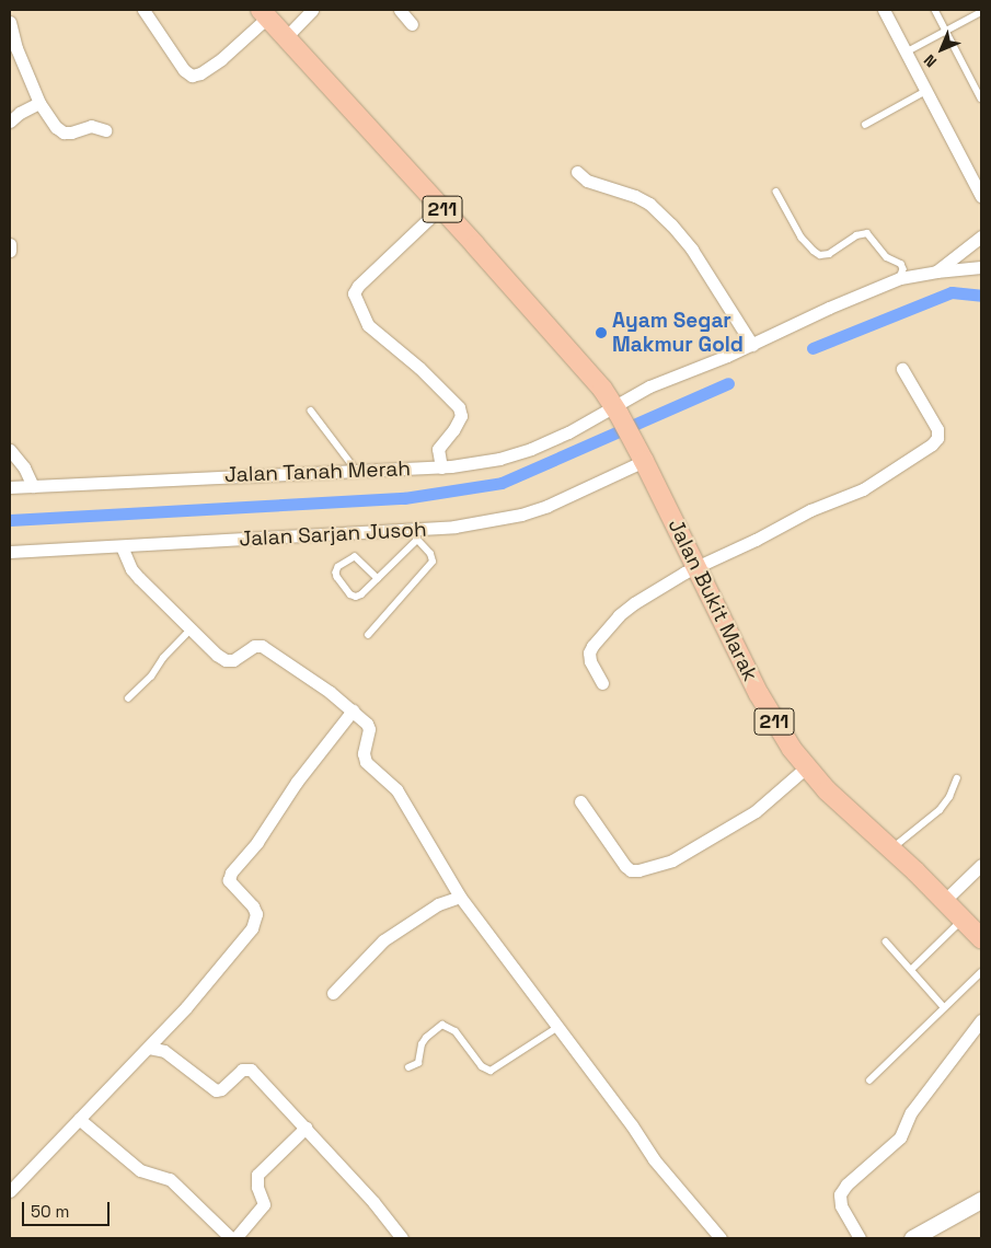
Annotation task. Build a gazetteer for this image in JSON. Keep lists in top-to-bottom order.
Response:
{
  "streets": {
    "main road": ["211", "Jalan Bukit Marak"],
    "street": ["Jalan Tanah Merah", "Jalan Sarjan Jusoh"]
  },
  "crossings": [
    ["211", "Jalan Tanah Merah"],
    ["211", "Jalan Bukit Marak"],
    ["Jalan Tanah Merah", "Jalan Bukit Marak"],
    ["Jalan Sarjan Jusoh", "Jalan Bukit Marak"]
  ],
  "places": ["Ayam Segar Makmur Gold"],
  "scale_bar": "50 m",
  "north": "bottom left"
}
